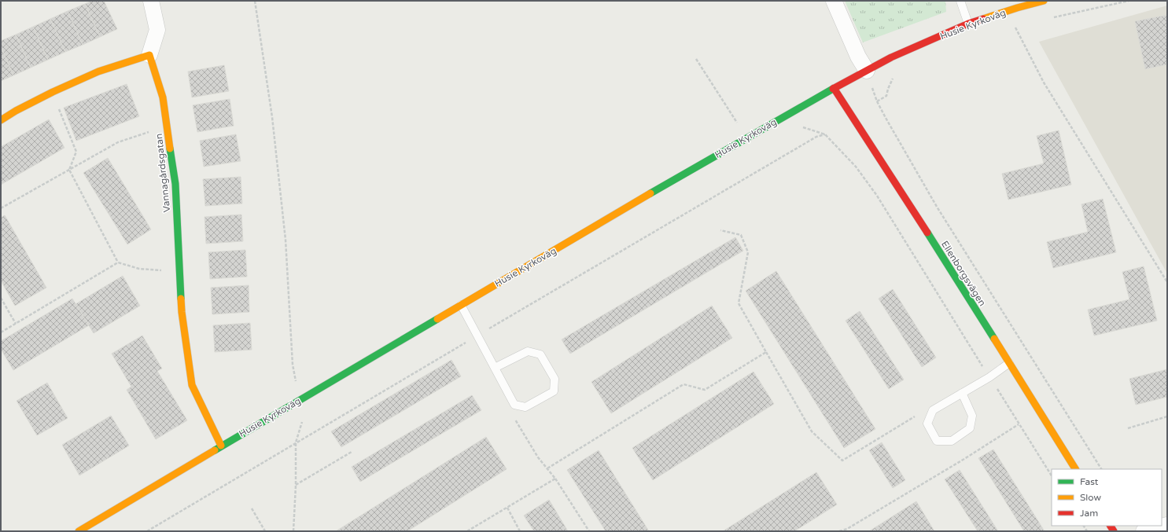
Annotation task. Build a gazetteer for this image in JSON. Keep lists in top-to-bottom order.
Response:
{
  "streets": {
    "street": ["Husie Kyrkoväg", "Vannagårdsgatan", "Ellenborgsvägen"]
  },
  "crossings": [
    ["Husie Kyrkoväg", "Vannagårdsgatan"],
    ["Husie Kyrkoväg", "Ellenborgsvägen"]
  ],
  "legend": ["Fast", "Slow", "Jam"]
}
